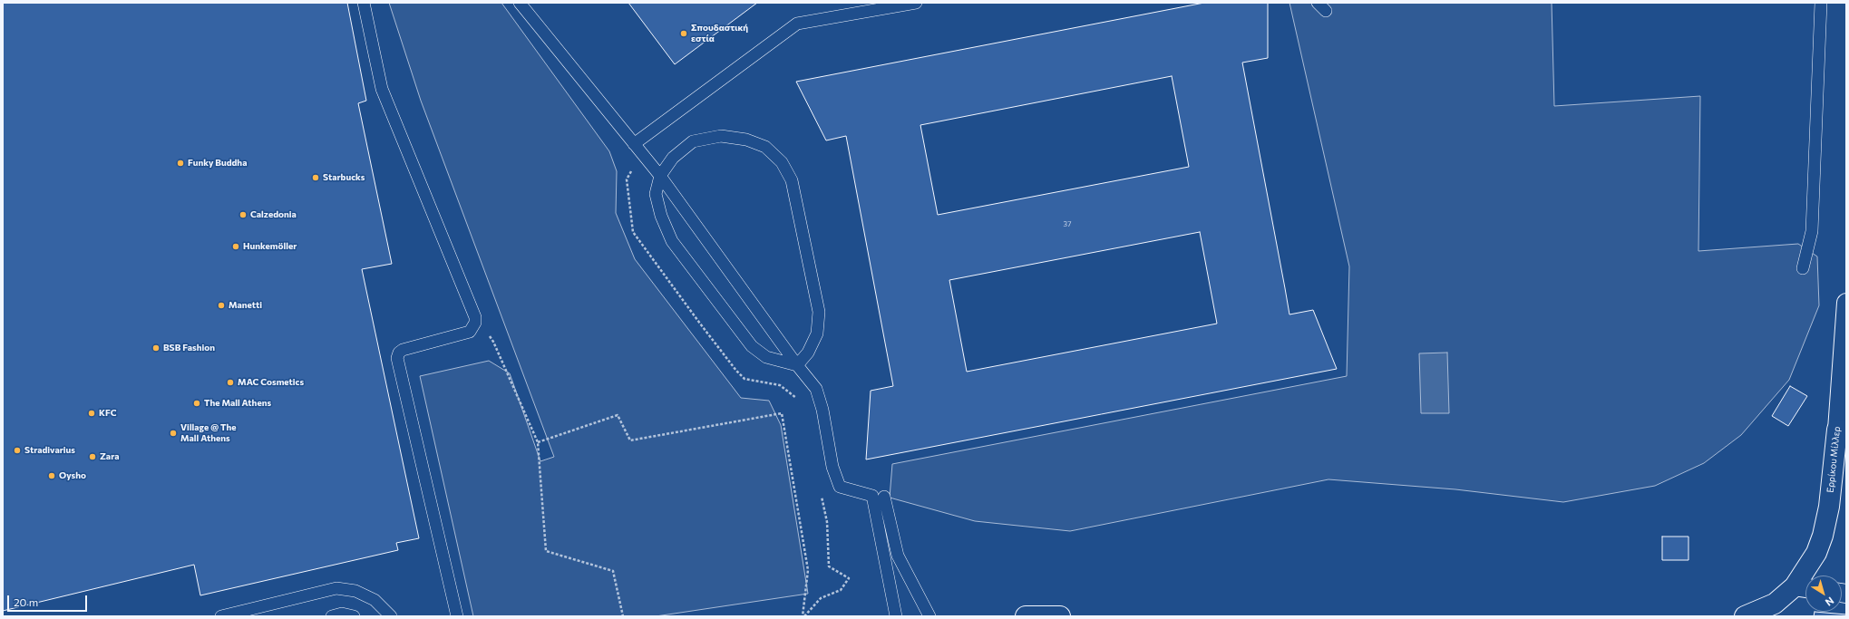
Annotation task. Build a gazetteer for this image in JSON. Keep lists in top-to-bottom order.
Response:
{
  "streets": {
    "street": ["Ερρίκου Μίλλερ"]
  },
  "places": [
    "Σπουδαστική εστία",
    "Funky Buddha",
    "Starbucks",
    "Calzedonia",
    "Hunkemöller",
    "Manetti",
    "BSB Fashion",
    "MAC Cosmetics",
    "The Mall Athens",
    "KFC",
    "Village @ The Mall Athens",
    "Stradivarius",
    "Zara",
    "Oysho"
  ],
  "house_numbers": ["37"],
  "scale_bar": "20 m",
  "north": "bottom right"
}
